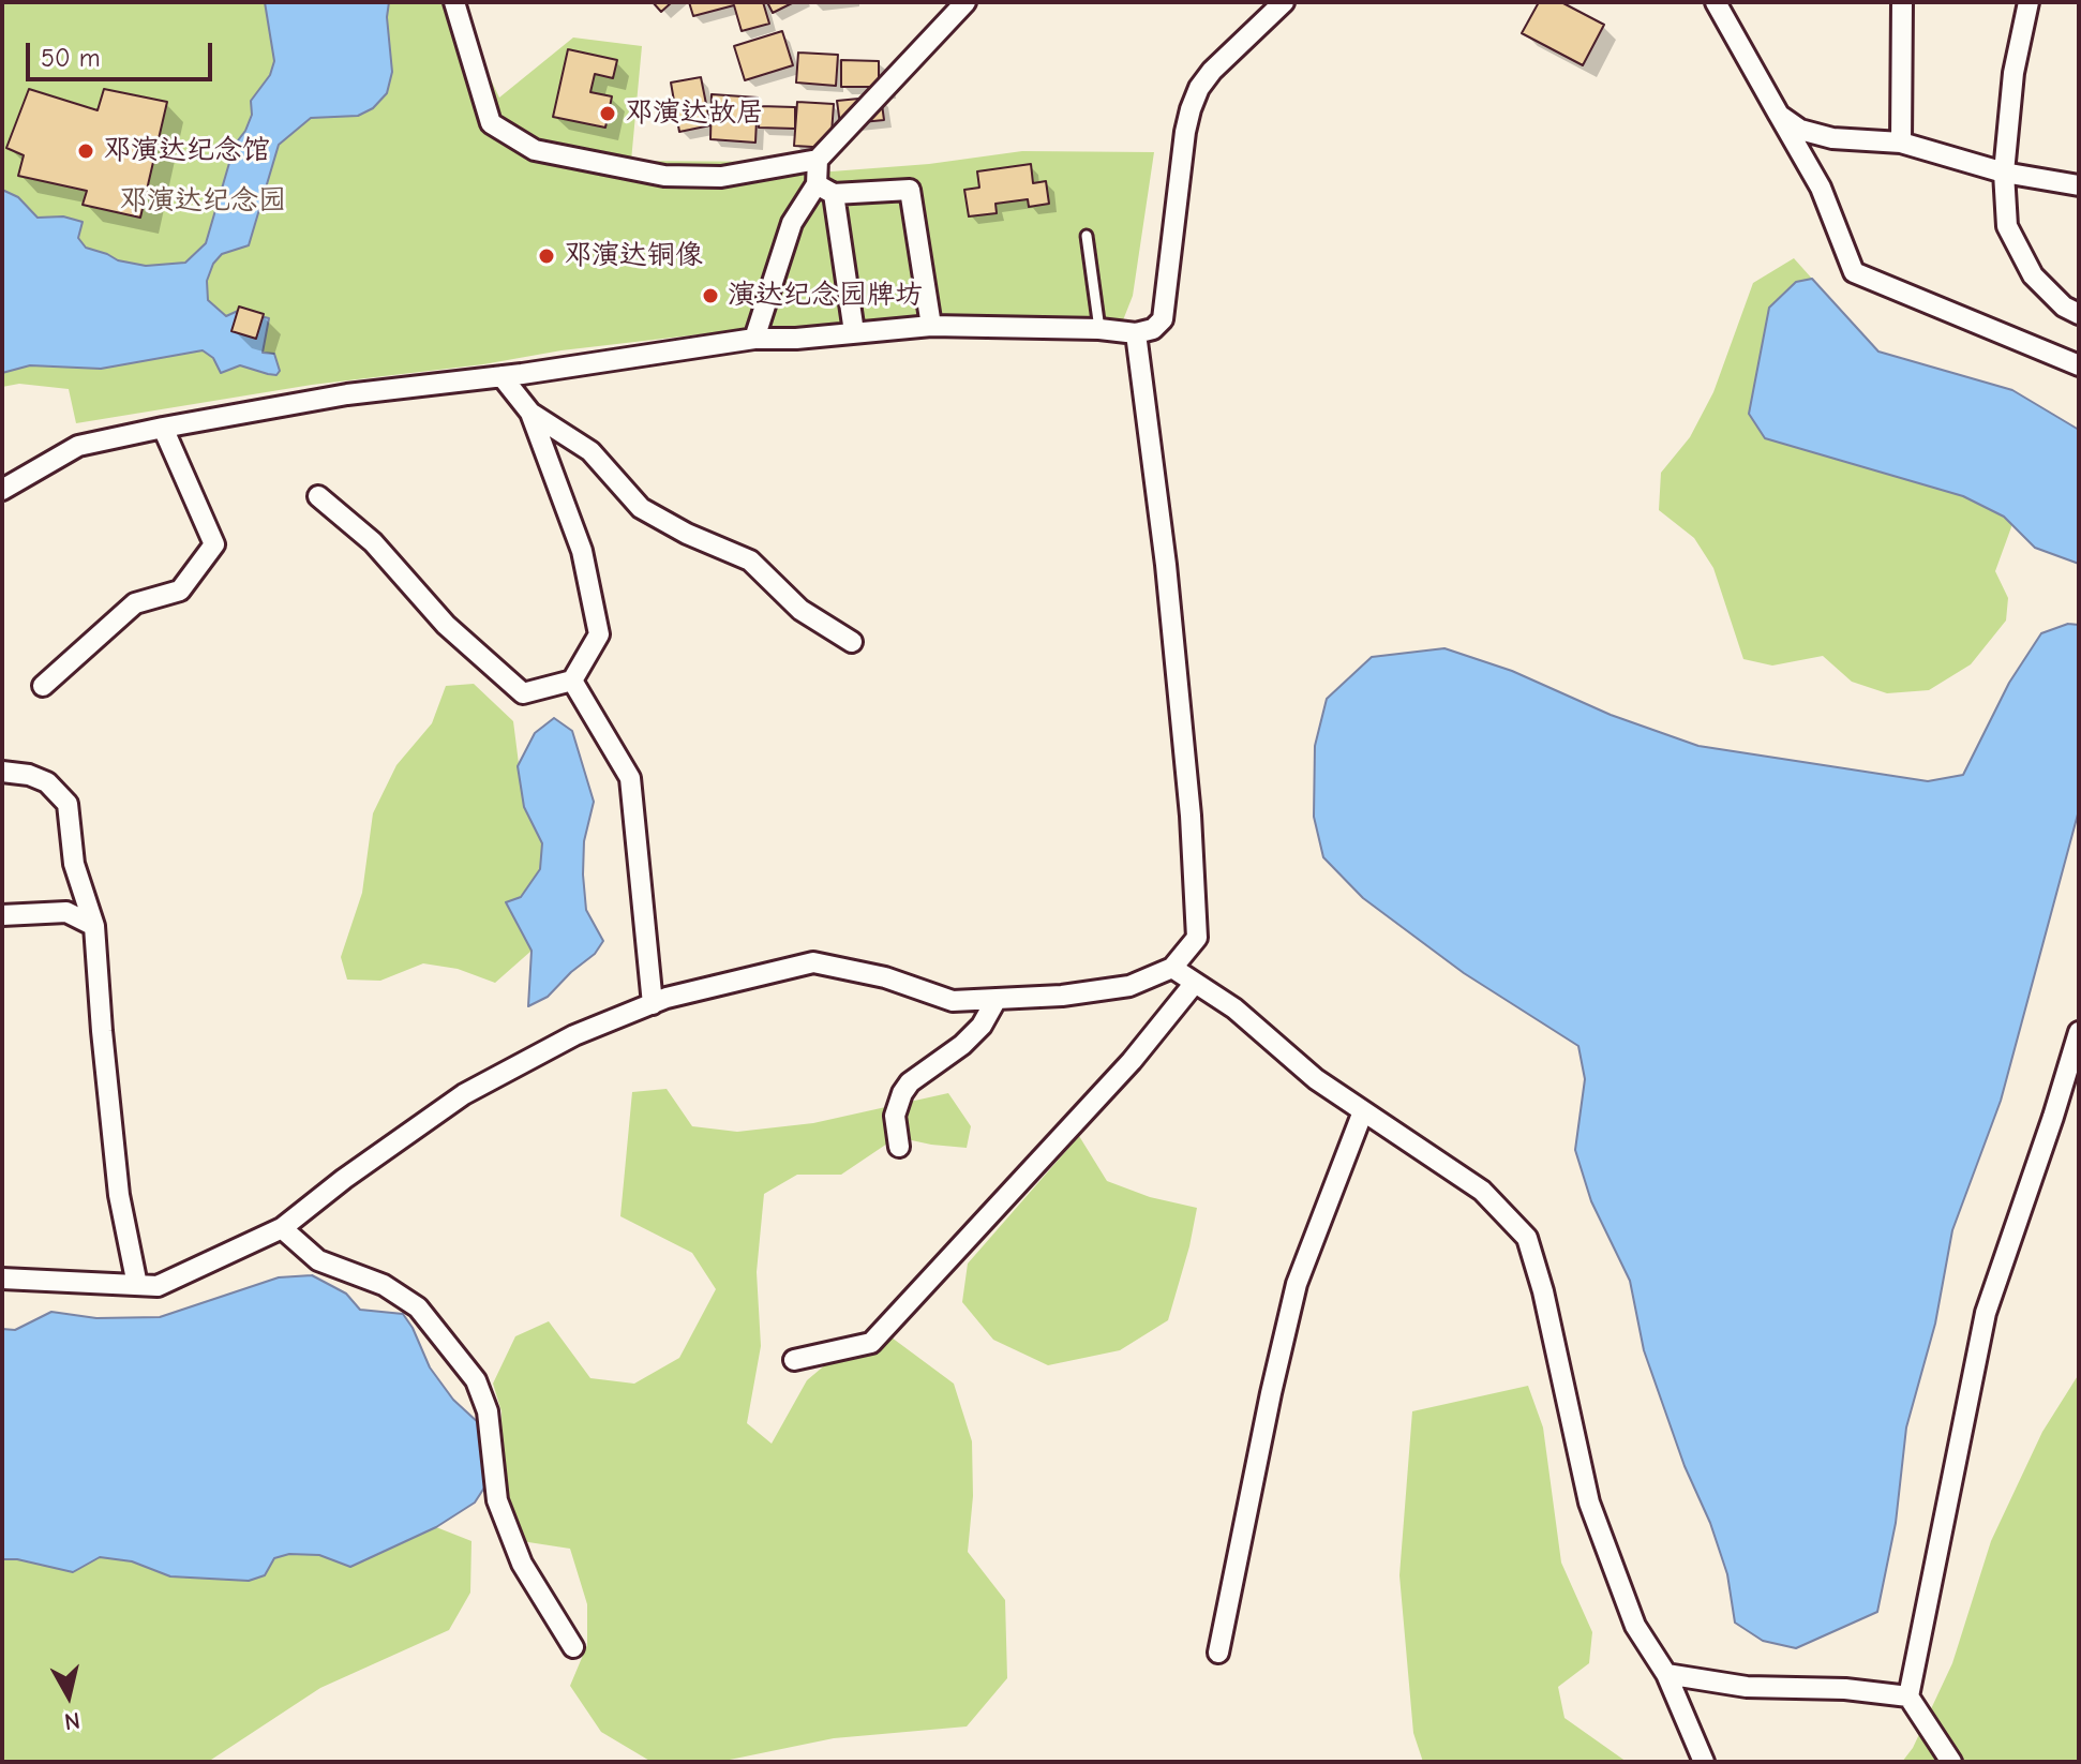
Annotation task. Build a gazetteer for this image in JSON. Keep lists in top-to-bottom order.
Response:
{
  "parks": ["邓演达纪念园"],
  "places": [
    "邓演达故居",
    "邓演达纪念馆",
    "邓演达铜像",
    "演达纪念园牌坊"
  ],
  "scale_bar": "50 m",
  "north": "bottom"
}
